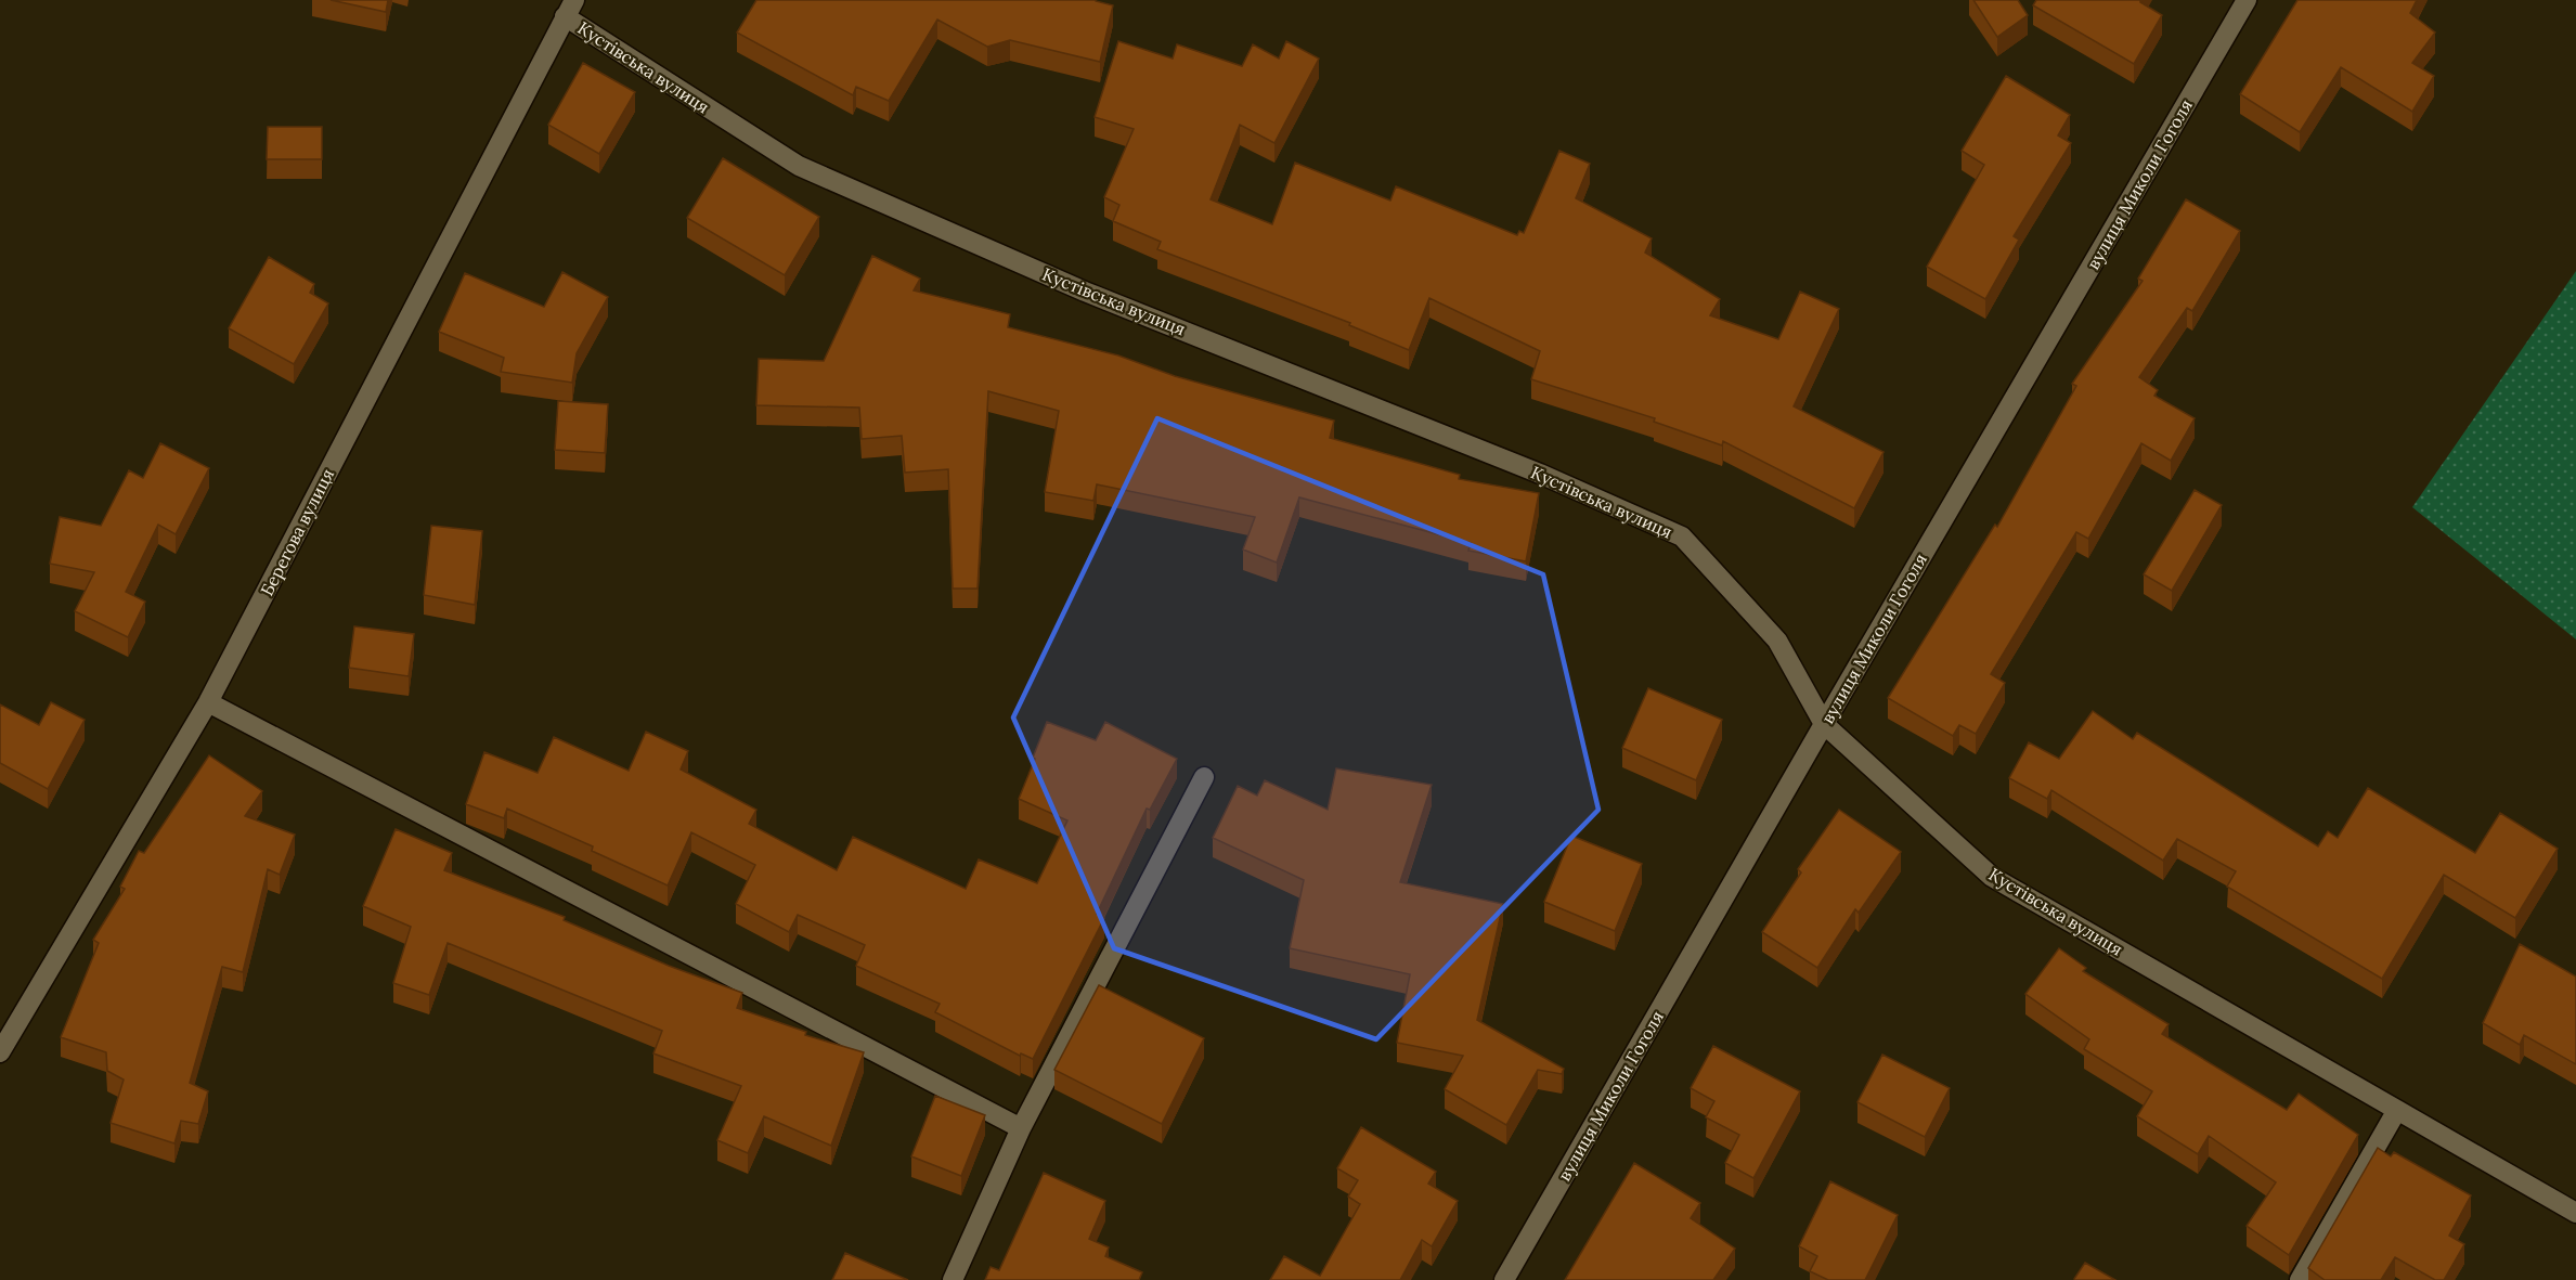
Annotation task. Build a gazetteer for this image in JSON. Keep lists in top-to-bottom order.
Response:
{
  "streets": {
    "street": ["Кустівська вулиця", "вулиця Миколи Гоголя", "Берегова вулиця"]
  },
  "crossings": [
    ["Кустівська вулиця", "вулиця Миколи Гоголя"],
    ["Кустівська вулиця", "Берегова вулиця"]
  ]
}
